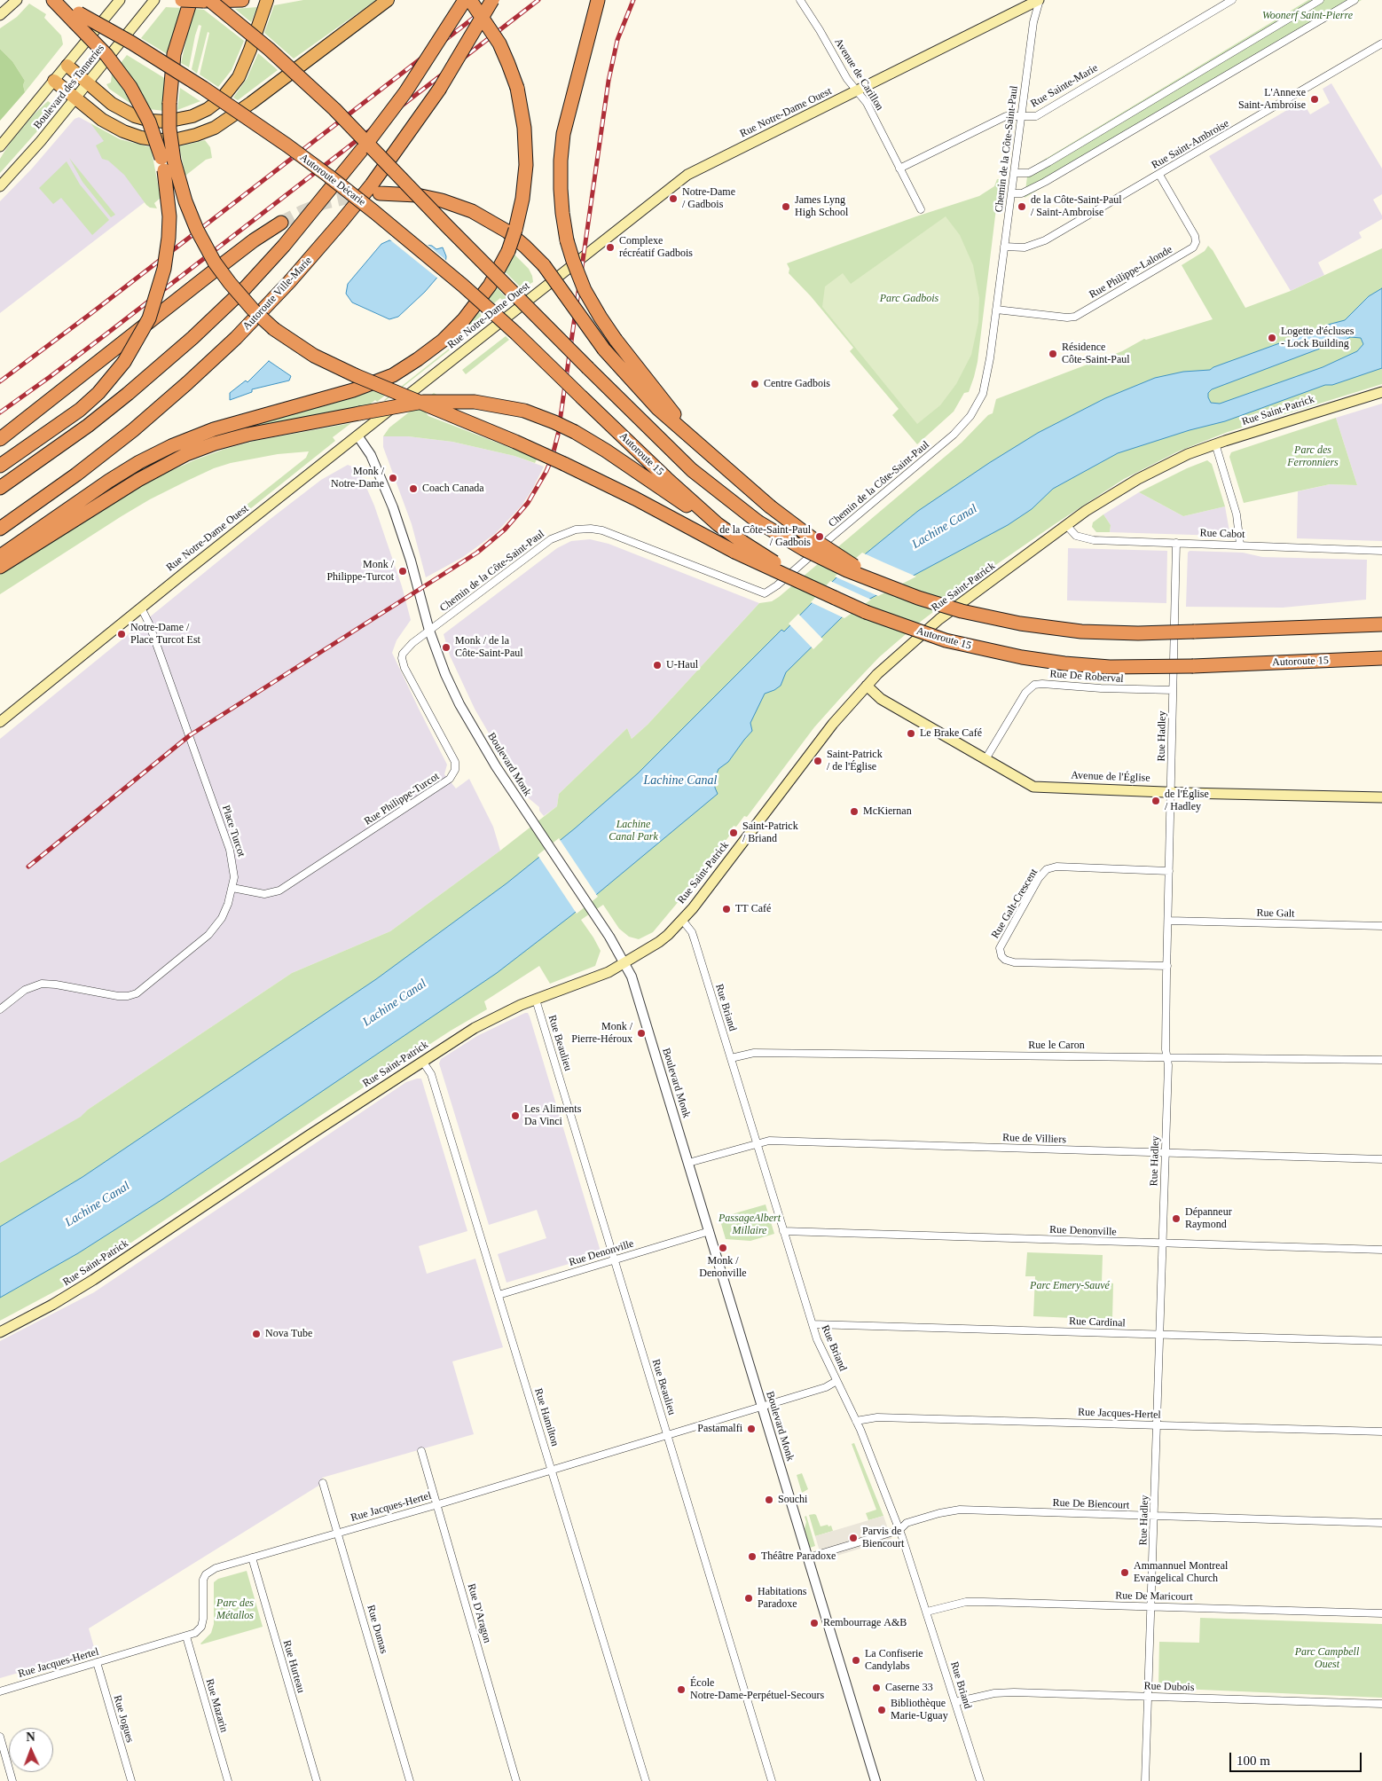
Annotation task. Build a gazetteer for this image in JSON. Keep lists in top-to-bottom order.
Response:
{
  "streets": {
    "highway": ["Autoroute Décarie", "Autoroute Ville-Marie", "Autoroute 15"],
    "main road": [
      "Boulevard des Tanneries",
      "Rue Notre-Dame Ouest",
      "Rue Saint-Patrick",
      "Avenue de l'Église"
    ],
    "street": [
      "Avenue de Carillon",
      "Rue Sainte-Marie",
      "Rue Saint-Ambroise",
      "Chemin de la Côte-Saint-Paul",
      "Rue Philippe-Lalonde",
      "Rue Cabot",
      "Rue De Roberval",
      "Rue Hadley",
      "Boulevard Monk",
      "Rue Philippe-Turcot",
      "Place Turcot",
      "Rue Galt-Crescent",
      "Rue Galt",
      "Rue Briand",
      "Rue Beaulieu",
      "Rue le Caron",
      "Rue de Villiers",
      "Rue Denonville",
      "Rue Cardinal",
      "Rue Jacques-Hertel",
      "Rue Hamilton",
      "Rue De Biencourt",
      "Rue De Maricourt",
      "Rue D'Aragon",
      "Rue Dumas",
      "Rue Hurteau",
      "Rue Dubois",
      "Rue Mazarin",
      "Rue Jogues"
    ]
  },
  "crossings": [
    ["Avenue de Carillon", "Rue Sainte-Marie"],
    ["Avenue de Carillon", "Rue Notre-Dame Ouest"],
    ["Rue Sainte-Marie", "Chemin de la Côte-Saint-Paul"],
    ["Rue Notre-Dame Ouest", "Chemin de la Côte-Saint-Paul"],
    ["Rue Notre-Dame Ouest", "Boulevard Monk"],
    ["Rue Notre-Dame Ouest", "Place Turcot"],
    ["Rue Saint-Ambroise", "Chemin de la Côte-Saint-Paul"],
    ["Rue Saint-Ambroise", "Rue Philippe-Lalonde"],
    ["Chemin de la Côte-Saint-Paul", "Rue Philippe-Lalonde"],
    ["Chemin de la Côte-Saint-Paul", "Boulevard Monk"],
    ["Chemin de la Côte-Saint-Paul", "Rue Philippe-Turcot"],
    ["Autoroute Décarie", "Autoroute 15"],
    ["Rue Saint-Patrick", "Rue Cabot"],
    ["Rue Saint-Patrick", "Boulevard Monk"],
    ["Rue Saint-Patrick", "Avenue de l'Église"],
    ["Rue Saint-Patrick", "Rue Briand"],
    ["Rue Saint-Patrick", "Rue Beaulieu"],
    ["Rue Saint-Patrick", "Rue Hamilton"],
    ["Rue Cabot", "Rue Hadley"],
    ["Rue De Roberval", "Rue Hadley"],
    ["Rue De Roberval", "Avenue de l'Église"],
    ["Rue Hadley", "Avenue de l'Église"],
    ["Rue Hadley", "Rue Galt-Crescent"],
    ["Rue Hadley", "Rue Galt"],
    ["Rue Hadley", "Rue le Caron"],
    ["Rue Hadley", "Rue de Villiers"],
    ["Rue Hadley", "Rue Denonville"],
    ["Rue Hadley", "Rue Cardinal"],
    ["Rue Hadley", "Rue Jacques-Hertel"],
    ["Rue Hadley", "Rue De Biencourt"],
    ["Rue Hadley", "Rue De Maricourt"],
    ["Rue Hadley", "Rue Dubois"],
    ["Boulevard Monk", "Rue Philippe-Turcot"],
    ["Boulevard Monk", "Rue de Villiers"],
    ["Boulevard Monk", "Rue Denonville"],
    ["Boulevard Monk", "Rue Jacques-Hertel"],
    ["Boulevard Monk", "Rue De Biencourt"],
    ["Rue Philippe-Turcot", "Place Turcot"],
    ["Rue Briand", "Rue le Caron"],
    ["Rue Briand", "Rue de Villiers"],
    ["Rue Briand", "Rue Denonville"],
    ["Rue Briand", "Rue Cardinal"],
    ["Rue Briand", "Rue Jacques-Hertel"],
    ["Rue Briand", "Rue De Biencourt"],
    ["Rue Briand", "Rue De Maricourt"],
    ["Rue Briand", "Rue Dubois"],
    ["Rue Beaulieu", "Rue Denonville"],
    ["Rue Beaulieu", "Rue Jacques-Hertel"],
    ["Rue Denonville", "Rue Hamilton"],
    ["Rue Jacques-Hertel", "Rue Hamilton"],
    ["Rue Jacques-Hertel", "Rue D'Aragon"],
    ["Rue Jacques-Hertel", "Rue Dumas"],
    ["Rue Jacques-Hertel", "Rue Hurteau"],
    ["Rue Jacques-Hertel", "Rue Mazarin"],
    ["Rue Jacques-Hertel", "Rue Jogues"]
  ],
  "water": ["Lachine Canal"],
  "parks": [
    "Woonerf Saint-Pierre",
    "Parc Gadbois",
    "Parc des Ferronniers",
    "Lachine Canal Park",
    "PassageAlbert Millaire",
    "Parc Emery-Sauvé",
    "Parc des Métallos",
    "Parc Campbell Ouest"
  ],
  "places": [
    "L'Annexe Saint-Ambroise",
    "Notre-Dame / Gadbois",
    "James Lyng High School",
    "de la Côte-Saint-Paul / Saint-Ambroise",
    "Complexe récréatif Gadbois",
    "Logette d'écluses - Lock Building",
    "Résidence Côte-Saint-Paul",
    "Centre Gadbois",
    "Monk / Notre-Dame",
    "Coach Canada",
    "de la Côte-Saint-Paul / Gadbois",
    "Monk / Philippe-Turcot",
    "Notre-Dame / Place Turcot Est",
    "Monk / de la Côte-Saint-Paul",
    "U-Haul",
    "Le Brake Café",
    "Saint-Patrick / de l'Église",
    "de l'Église / Hadley",
    "McKiernan",
    "Saint-Patrick / Briand",
    "TT Café",
    "Monk / Pierre-Héroux",
    "Les Aliments Da Vinci",
    "Dépanneur Raymond",
    "Monk / Denonville",
    "Nova Tube",
    "Pastamalfi",
    "Souchi",
    "Parvis de Biencourt",
    "Théâtre Paradoxe",
    "Ammannuel Montreal Evangelical Church",
    "Habitations Paradoxe",
    "Rembourrage A&B",
    "La Confiserie Candylabs",
    "Caserne 33",
    "École Notre-Dame-Perpétuel-Secours",
    "Bibliothèque Marie-Uguay"
  ],
  "scale_bar": "100 m",
  "north": "top"
}
